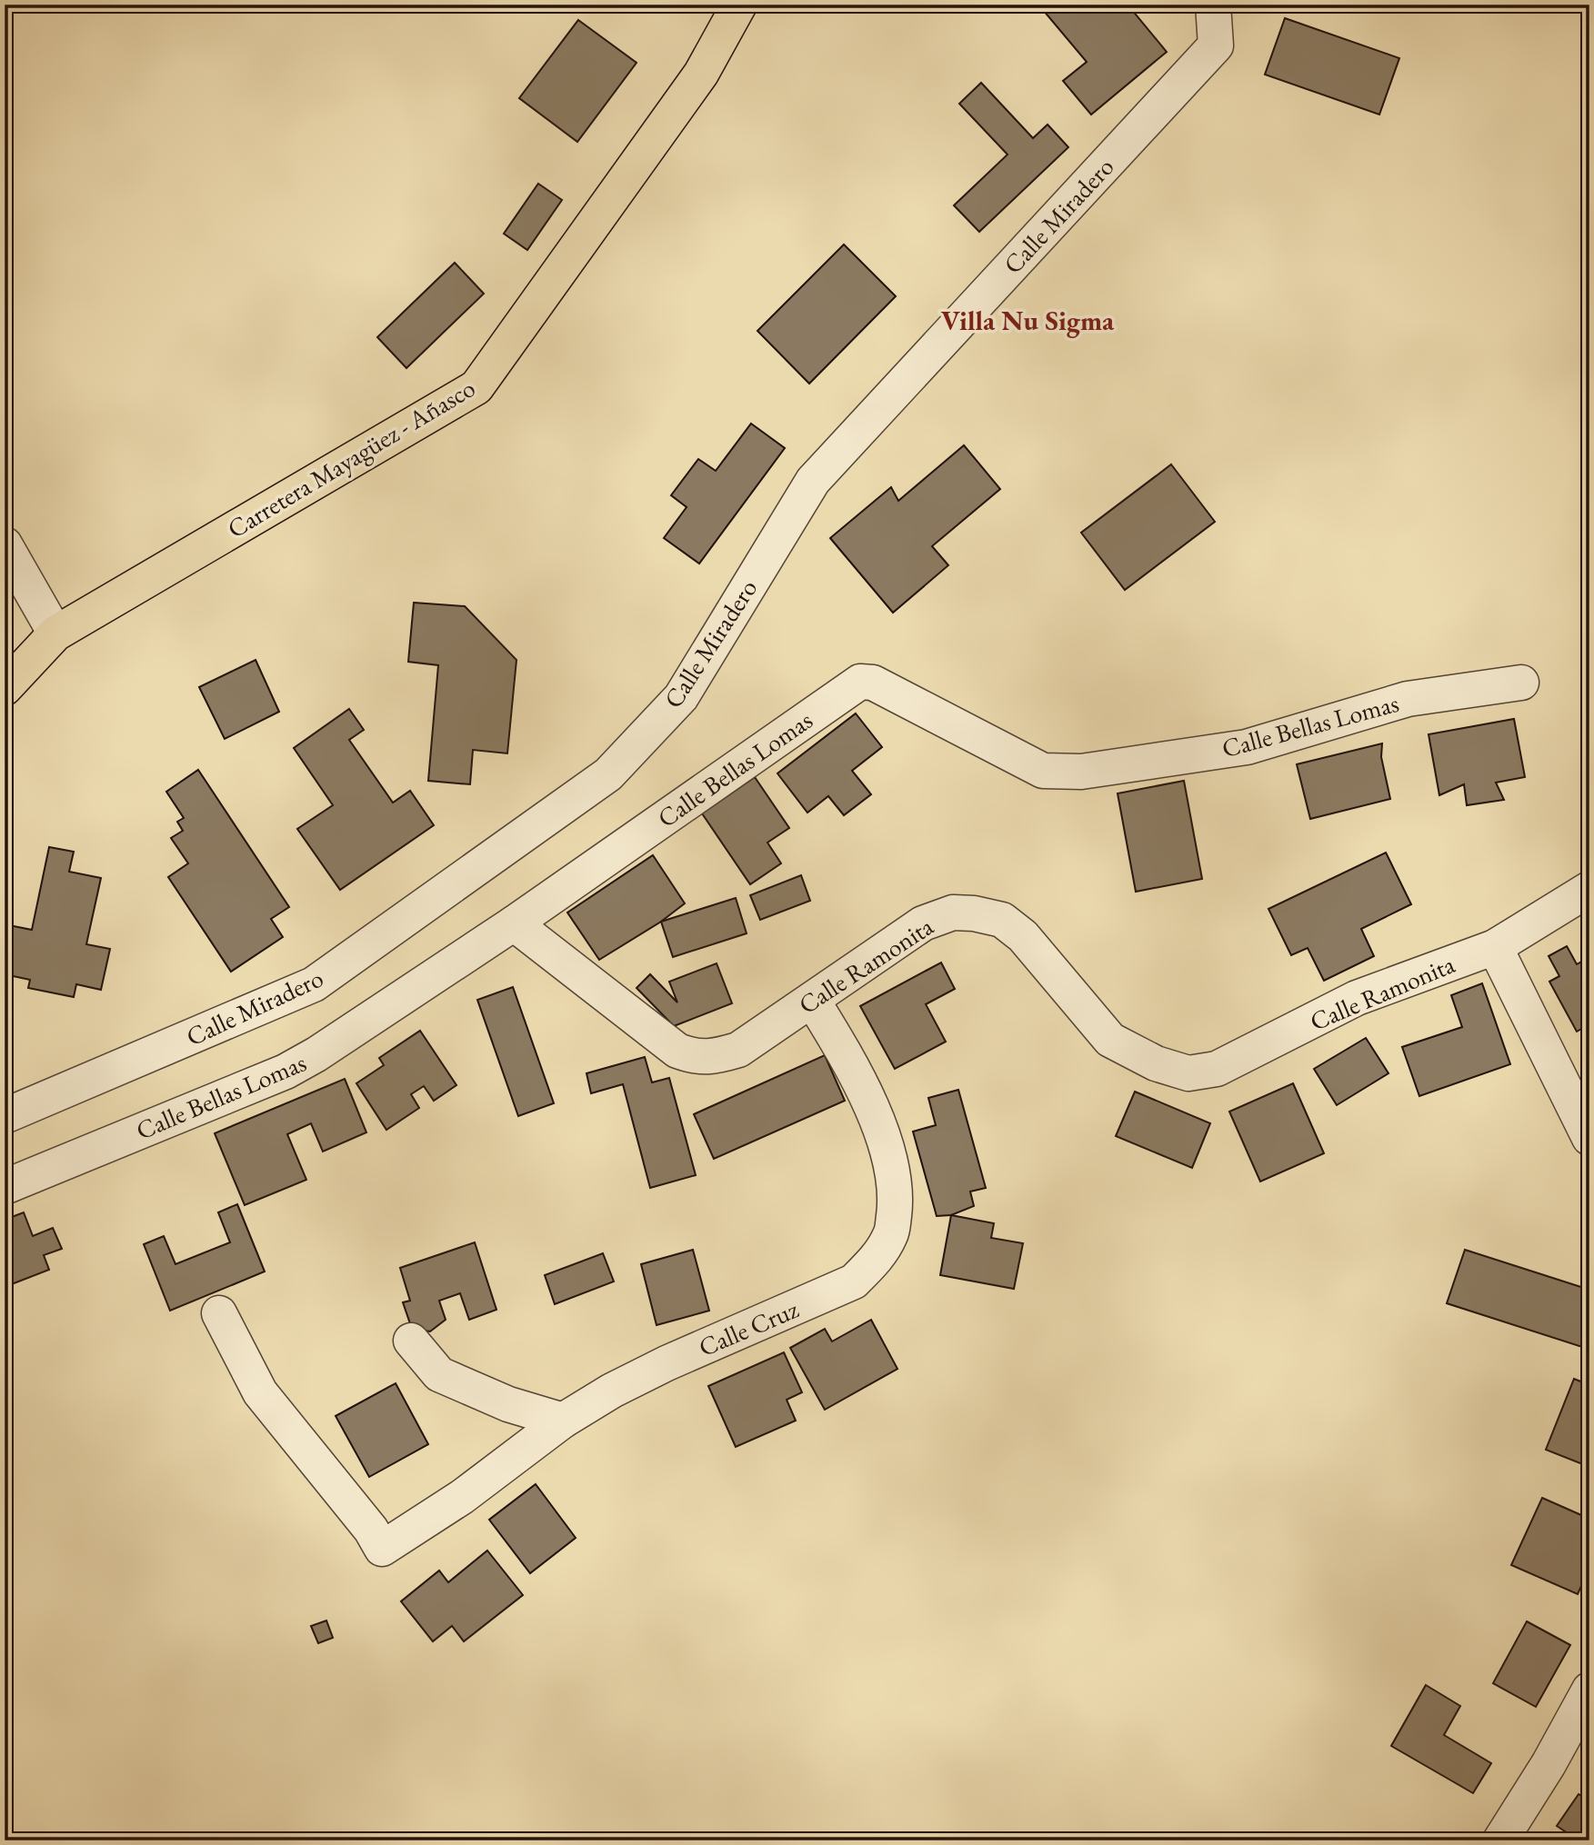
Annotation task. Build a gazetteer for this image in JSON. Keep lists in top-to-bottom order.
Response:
{
  "streets": {
    "main road": ["Carretera Mayagüez - Añasco"],
    "street": [
      "Calle Miradero",
      "Calle Bellas Lomas",
      "Calle Ramonita",
      "Calle Cruz"
    ]
  },
  "crossings": [
    ["Calle Bellas Lomas", "Calle Ramonita"],
    ["Calle Ramonita", "Calle Cruz"]
  ],
  "districts": ["Villa Nu Sigma"]
}
